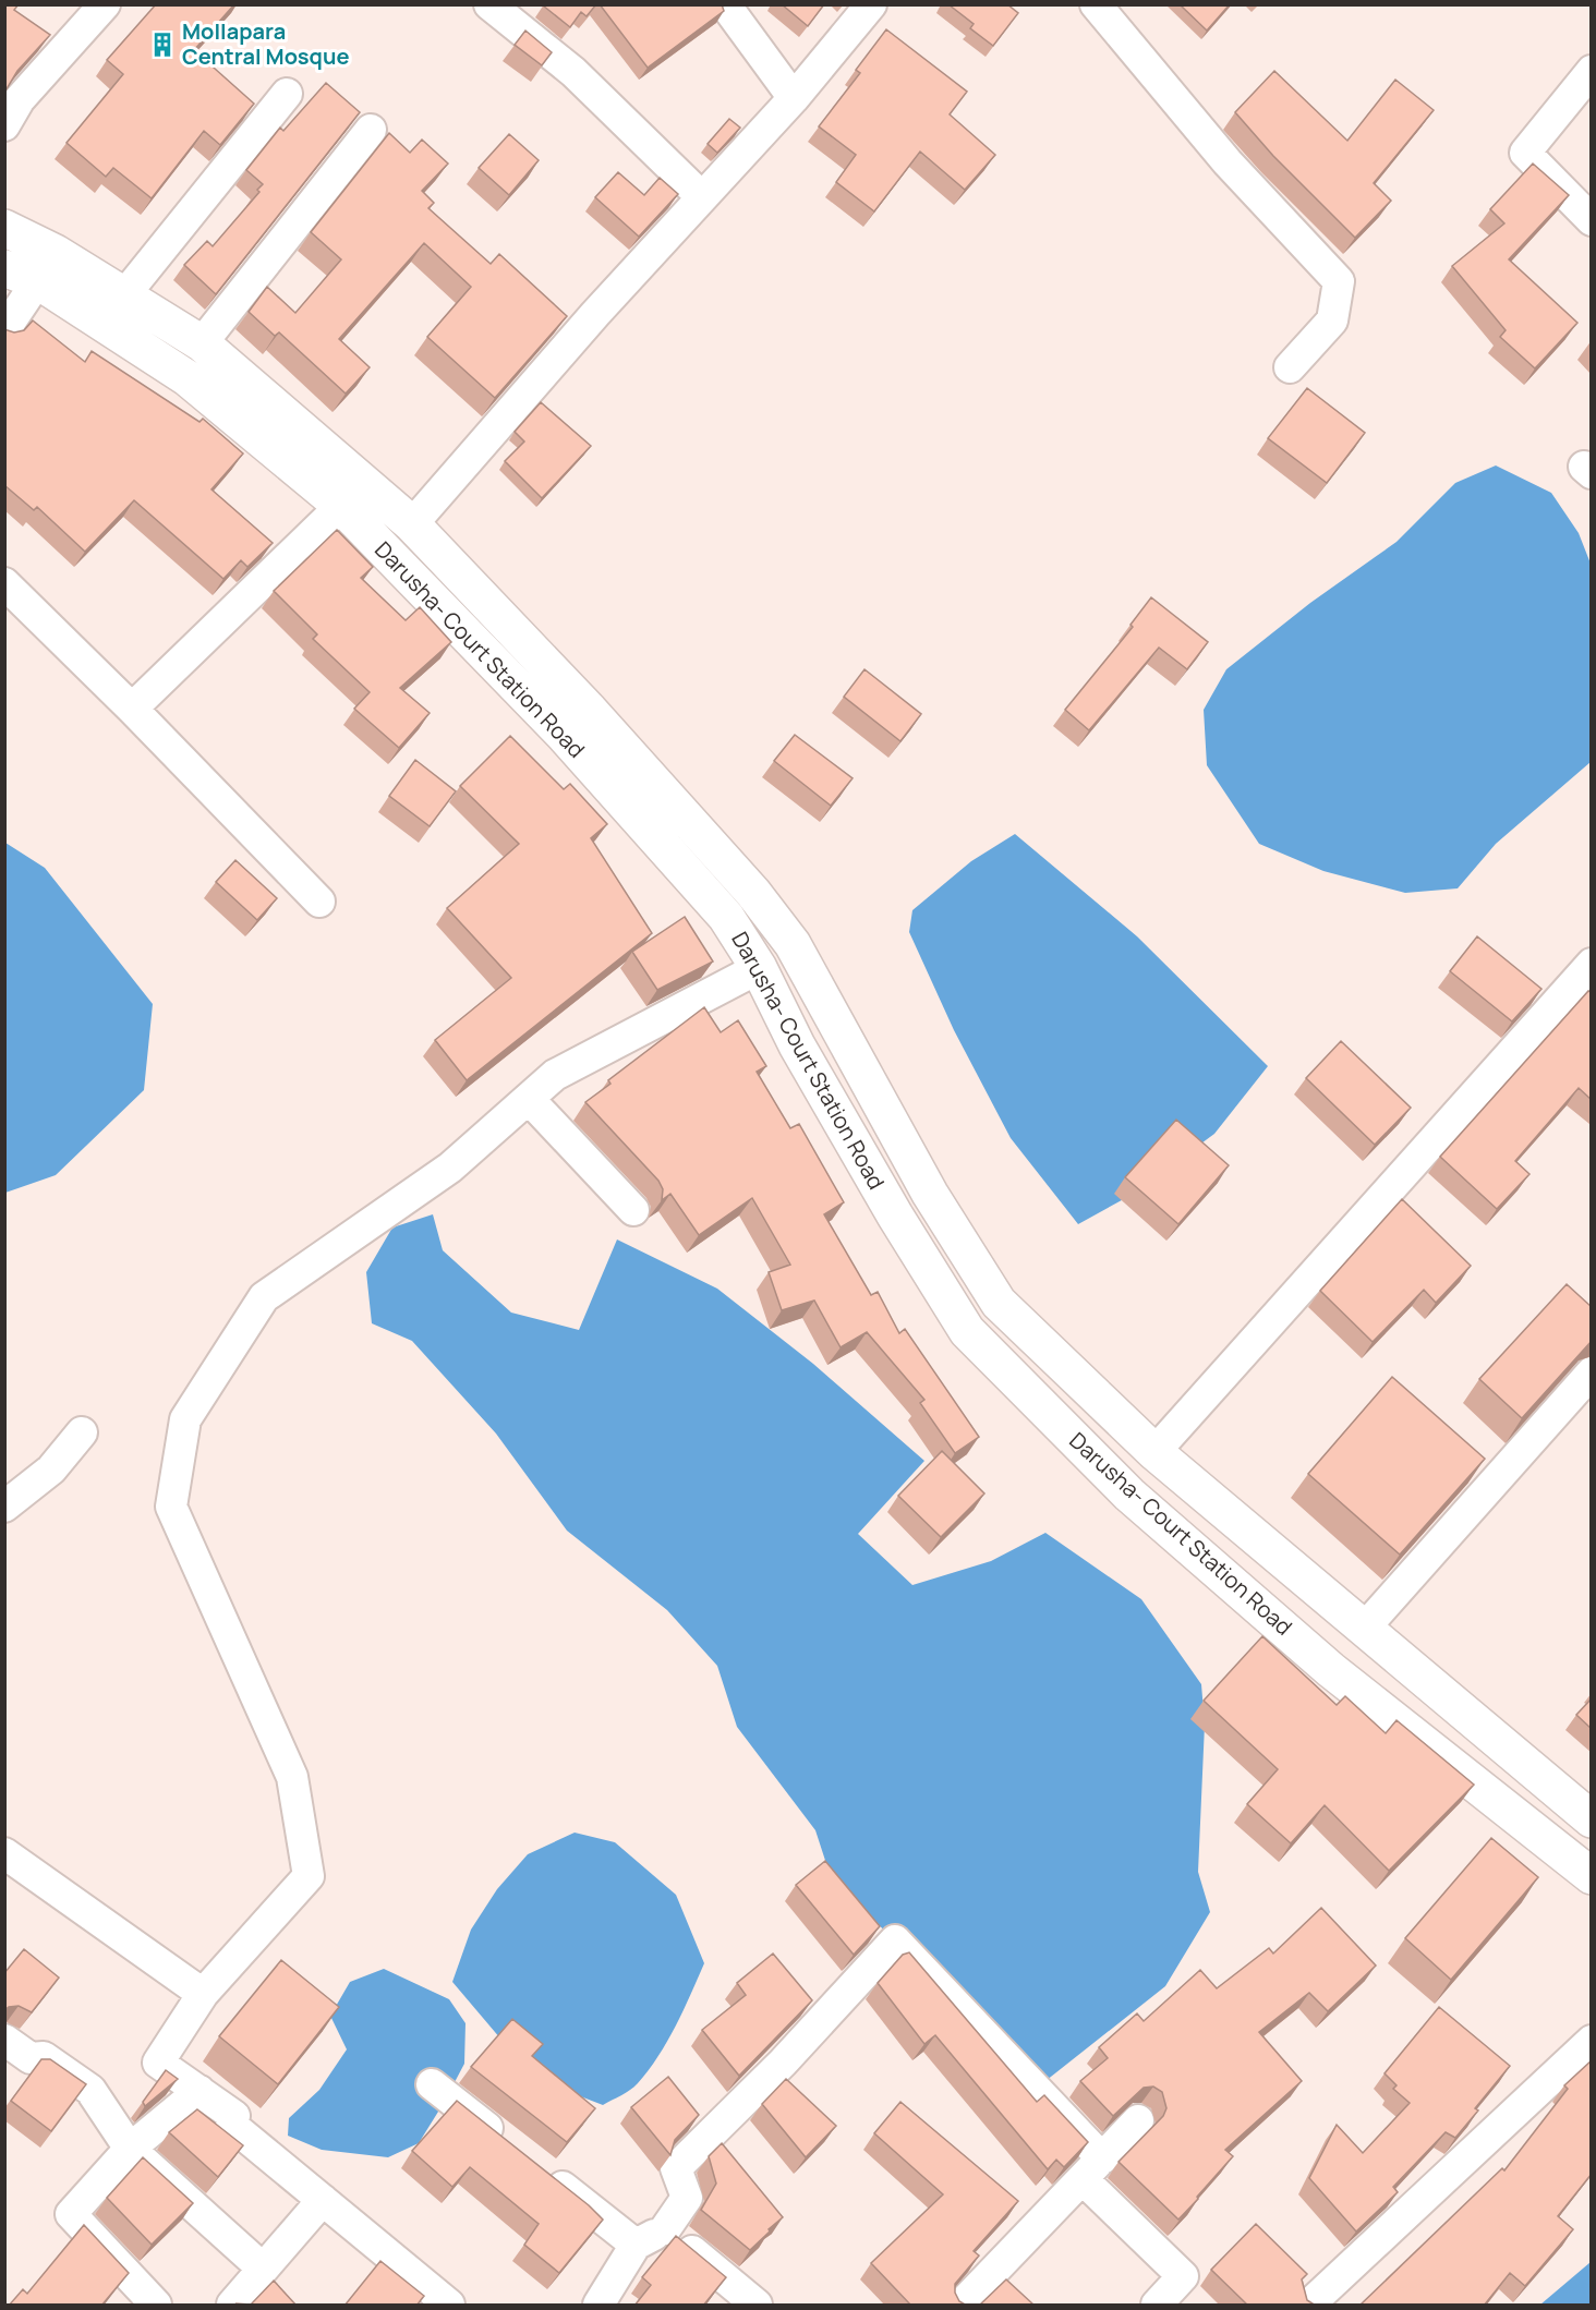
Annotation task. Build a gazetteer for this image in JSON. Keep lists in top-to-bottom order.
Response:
{
  "streets": {
    "street": ["Darusha- Court Station Road"]
  },
  "places": {
    "building": ["Mollapara Central Mosque"]
  }
}
